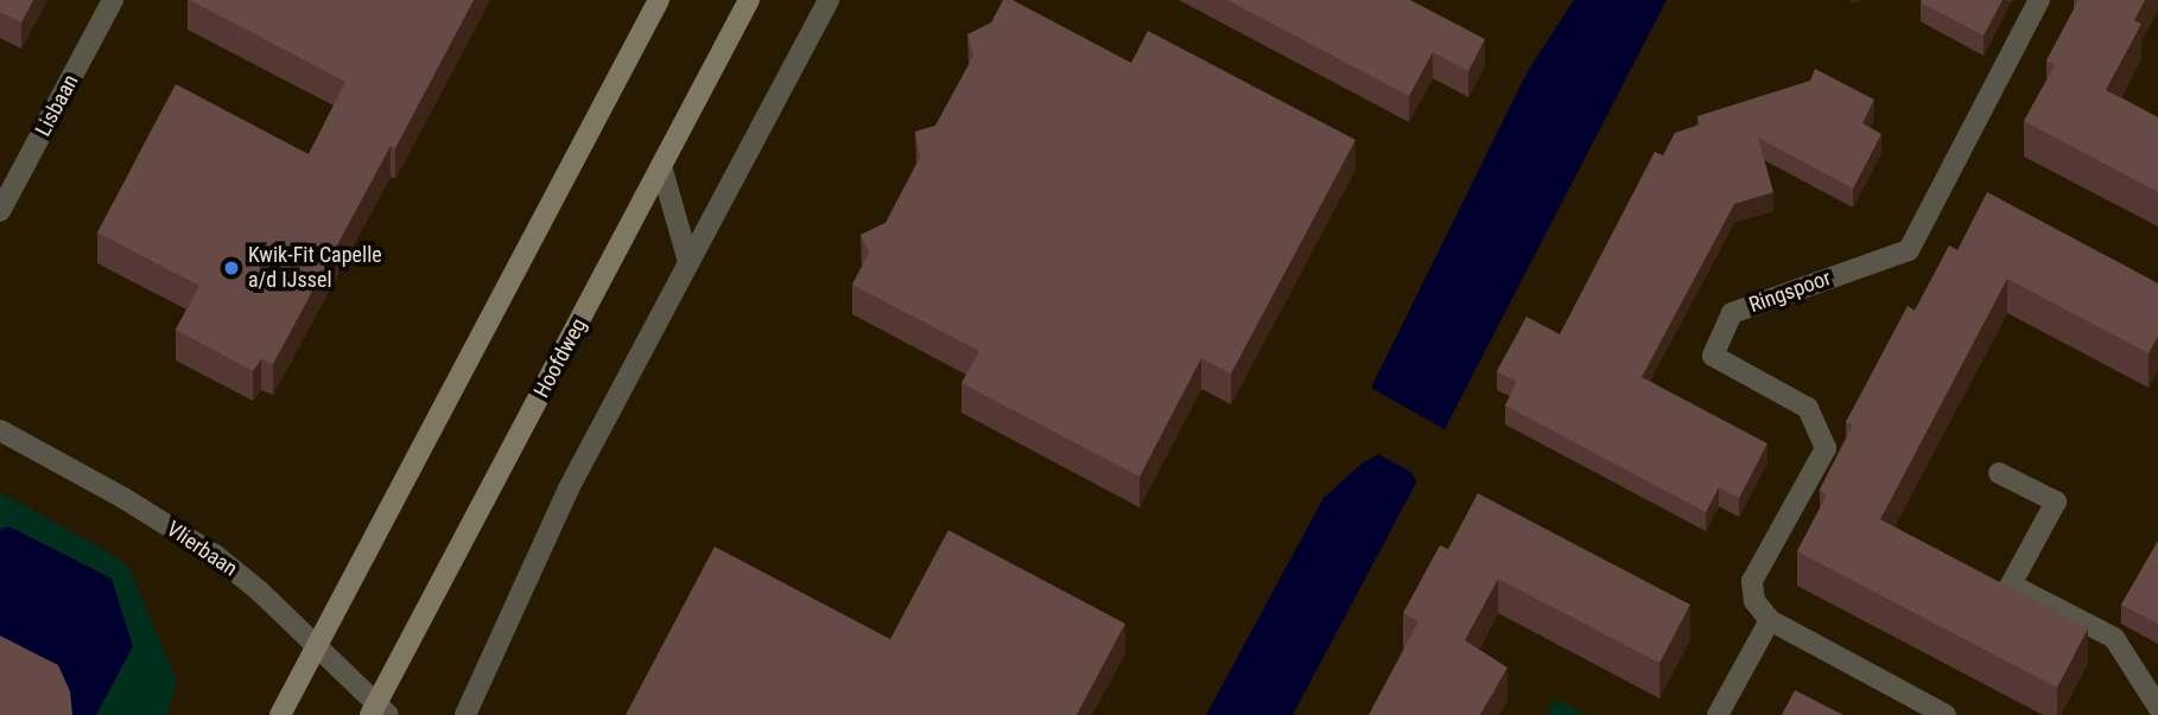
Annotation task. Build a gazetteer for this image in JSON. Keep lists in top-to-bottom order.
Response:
{
  "streets": {
    "main road": ["Hoofdweg"],
    "street": ["Lisbaan", "Ringspoor", "Vlierbaan"]
  },
  "crossings": [
    ["Hoofdweg", "Vlierbaan"]
  ],
  "places": ["Kwik-Fit Capelle a/d IJssel"]
}
